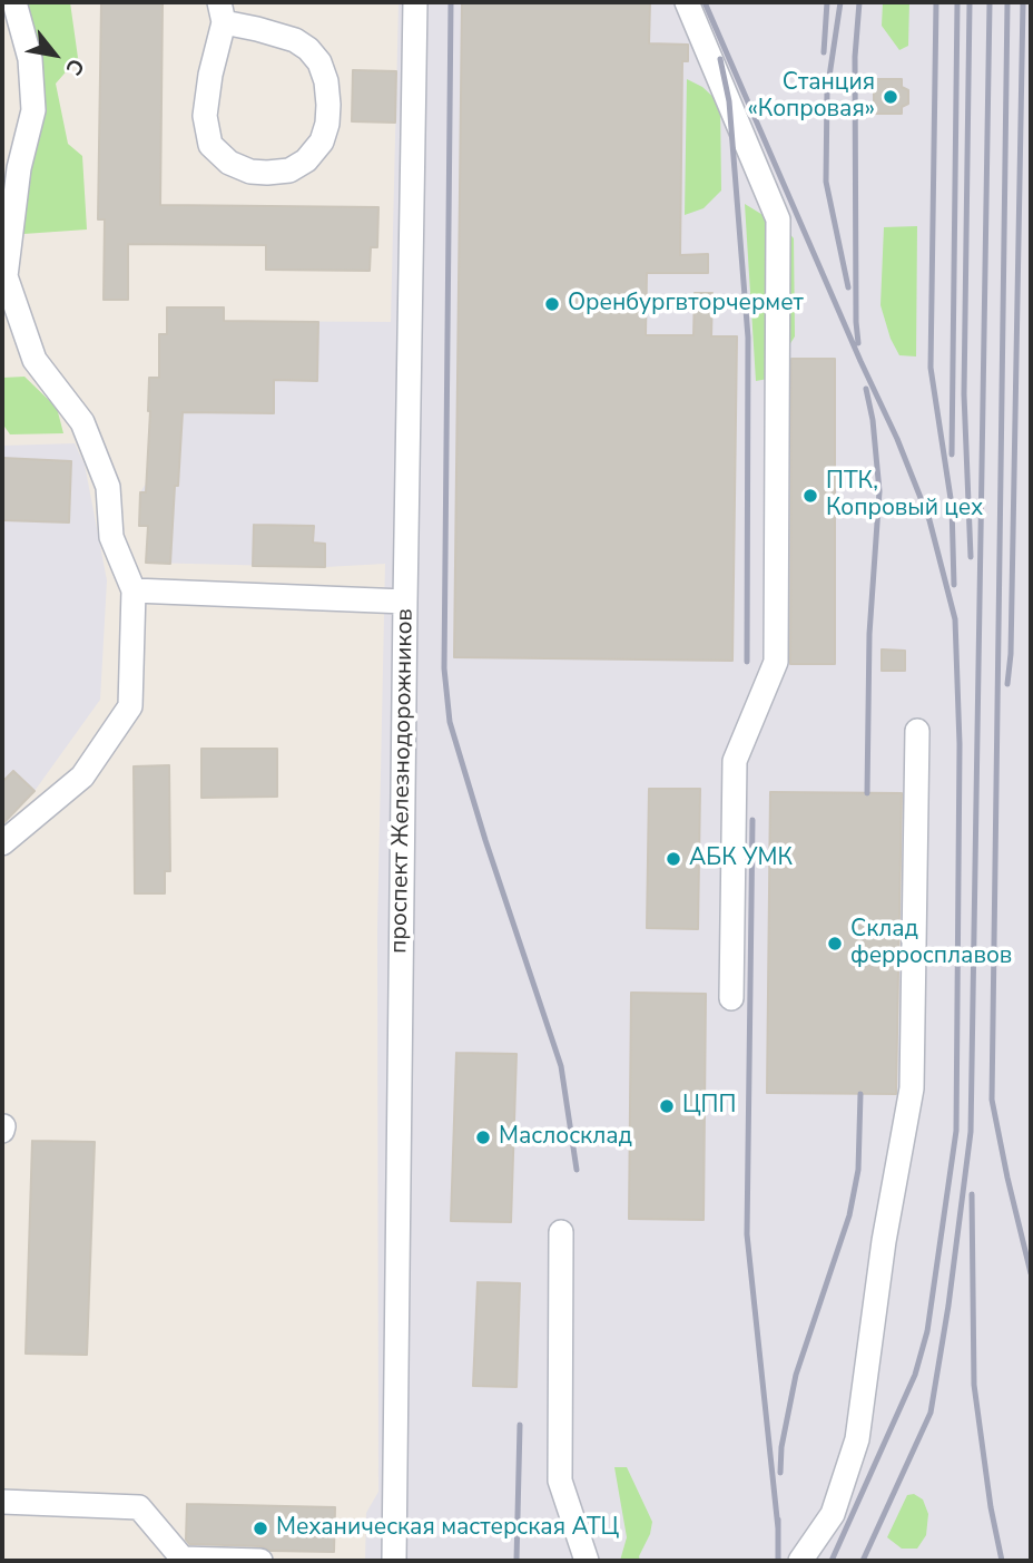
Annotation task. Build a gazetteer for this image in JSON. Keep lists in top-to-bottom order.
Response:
{
  "streets": {
    "street": ["проспект Железнодорожников"]
  },
  "places": [
    "Станция «Копровая»",
    "Оренбургвторчермет",
    "ПТК, Копровый цех",
    "АБК УМК",
    "Склад ферросплавов",
    "ЦПП",
    "Маслосклад",
    "Механическая мастерская АТЦ"
  ],
  "north": "bottom right"
}
